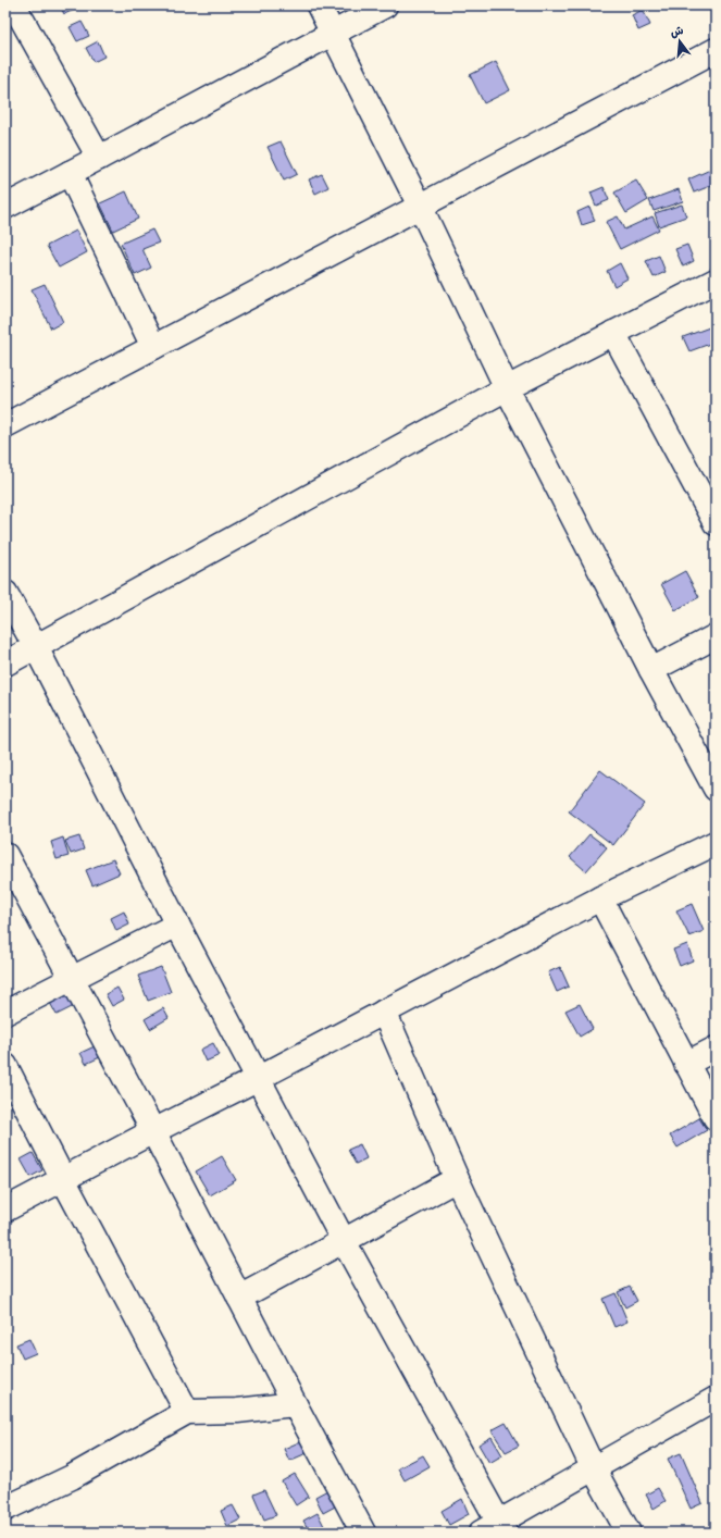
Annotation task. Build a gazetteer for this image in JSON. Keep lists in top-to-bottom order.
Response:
{
  "north": "top"
}
